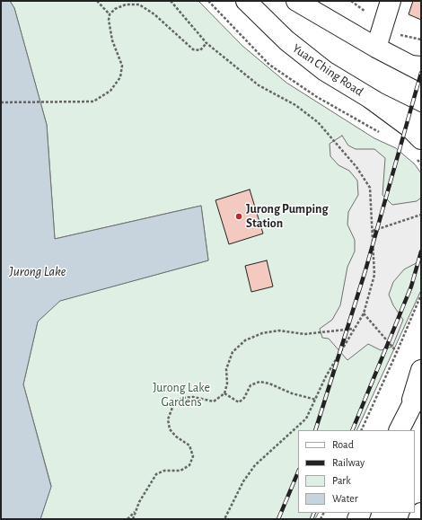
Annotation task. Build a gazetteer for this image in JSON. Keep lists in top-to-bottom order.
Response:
{
  "streets": {
    "street": ["Yuan Ching Road"]
  },
  "water": ["Jurong Lake"],
  "parks": ["Jurong Lake Gardens"],
  "places": ["Jurong Pumping Station"],
  "legend": [
    "Road",
    "Railway",
    "Park",
    "Water"
  ]
}
